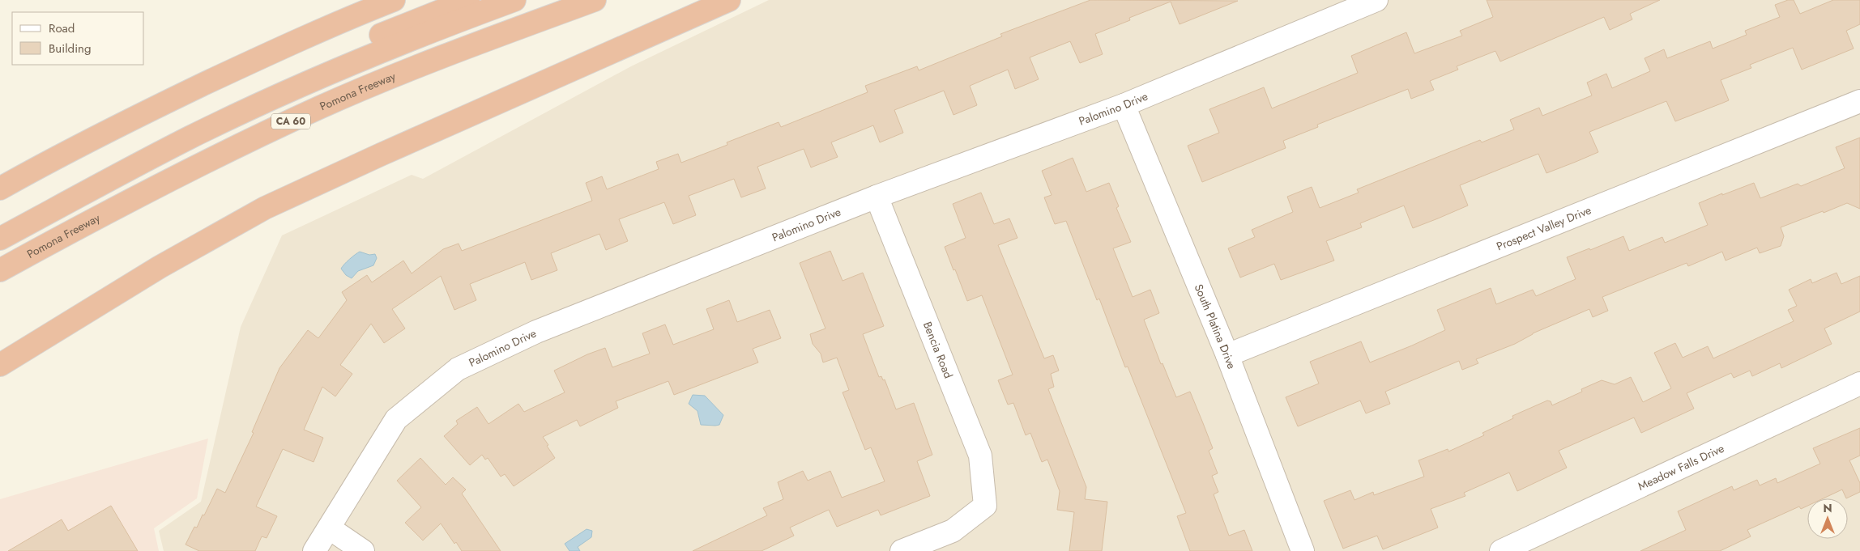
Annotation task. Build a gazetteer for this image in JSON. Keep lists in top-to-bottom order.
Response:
{
  "streets": {
    "highway": ["Pomona Freeway", "CA 60"],
    "street": [
      "Palomino Drive",
      "Prospect Valley Drive",
      "South Platina Drive",
      "Bencia Road",
      "Meadow Falls Drive"
    ]
  },
  "crossings": [
    ["Palomino Drive", "South Platina Drive"],
    ["Palomino Drive", "Bencia Road"],
    ["Prospect Valley Drive", "South Platina Drive"]
  ],
  "legend": ["Road", "Building"],
  "north": "top"
}
